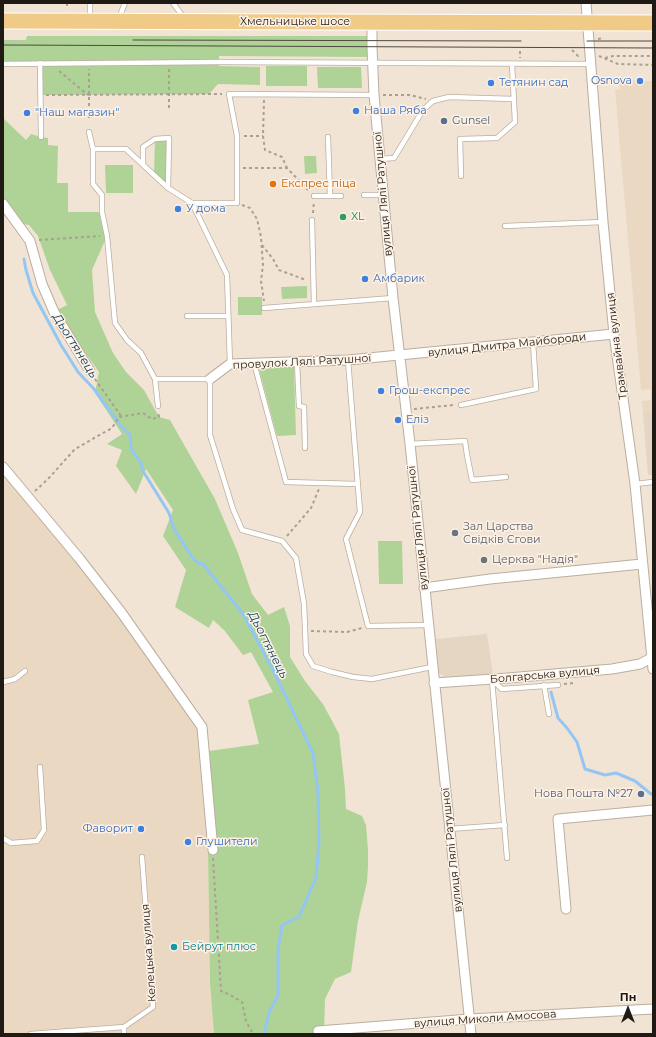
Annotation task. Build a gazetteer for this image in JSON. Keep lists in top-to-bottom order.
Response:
{
  "streets": {
    "main road": ["Хмельницьке шосе"],
    "street": [
      "вулиця Лялі Ратушної",
      "вулиця Дмитра Майбороди",
      "Трамвайна вулиця",
      "провулок Лялі Ратушної",
      "Болгарська вулиця",
      "вулиця Миколи Амосова"
    ],
    "lane": ["Келецька вулиця"]
  },
  "crossings": [
    ["Хмельницьке шосе", "вулиця Лялі Ратушної"],
    ["Хмельницьке шосе", "Трамвайна вулиця"],
    ["вулиця Лялі Ратушної", "вулиця Дмитра Майбороди"],
    ["вулиця Лялі Ратушної", "провулок Лялі Ратушної"],
    ["вулиця Лялі Ратушної", "Болгарська вулиця"],
    ["вулиця Лялі Ратушної", "вулиця Миколи Амосова"],
    ["вулиця Дмитра Майбороди", "Трамвайна вулиця"],
    ["вулиця Дмитра Майбороди", "провулок Лялі Ратушної"],
    ["Трамвайна вулиця", "Болгарська вулиця"]
  ],
  "water": ["Дьогтянець"],
  "places": [
    "Osnova",
    "Тетянин сад",
    "Наша Ряба",
    "\"Наш магазин\"",
    "Gunsel",
    "Експрес піца",
    "У дома",
    "XL",
    "Амбарик",
    "Грош-експрес",
    "Еліз",
    "Зал Царства Свідків Єгови",
    "Церква \"Надія\"",
    "Нова Пошта №27",
    "Фаворит",
    "Глушители",
    "Бейрут плюс"
  ],
  "north": "top"
}
